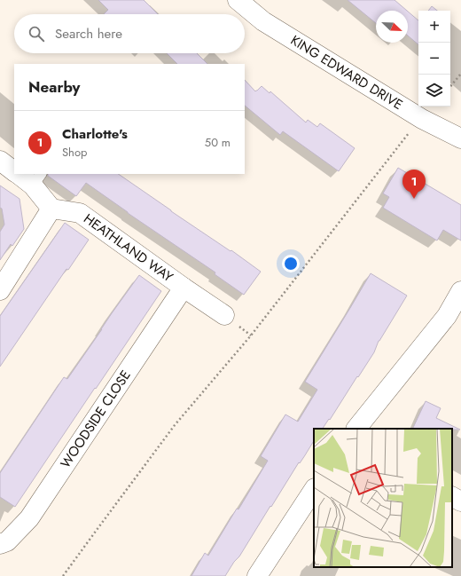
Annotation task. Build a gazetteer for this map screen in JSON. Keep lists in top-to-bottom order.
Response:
{
  "streets": {
    "street": ["KING EDWARD DRIVE", "HEATHLAND WAY", "WOODSIDE CLOSE"]
  },
  "crossings": [
    ["HEATHLAND WAY", "WOODSIDE CLOSE"]
  ],
  "north": "bottom right",
  "page": {
    "map_buttons": ["+", "−"],
    "search": "Search here",
    "heading": "Nearby",
    "list": [
      {
        "mark": "1",
        "name": "Charlotte's",
        "note": "Shop",
        "value": "50 m"
      }
    ],
    "pins": "1"
  }
}
